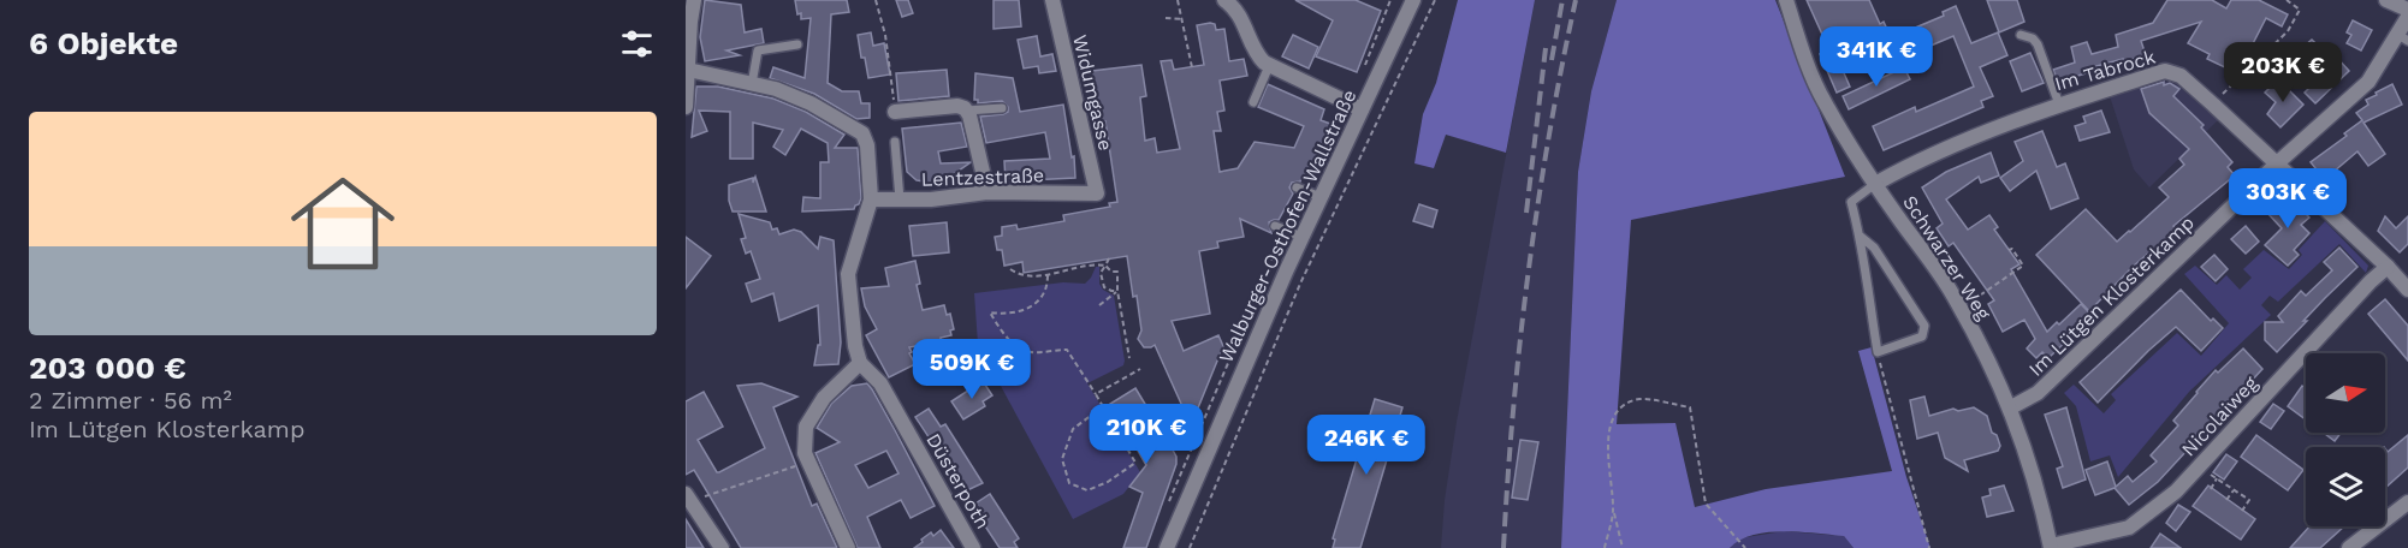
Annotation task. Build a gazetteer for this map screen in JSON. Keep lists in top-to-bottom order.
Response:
{
  "streets": {
    "street": [
      "Im Tabrock",
      "Widumgasse",
      "Lentzestraße",
      "Walburger-Osthofen-Wallstraße",
      "Schwarzer Weg",
      "Im Lütgen Klosterkamp",
      "Nicolaiweg",
      "Düsterpoth"
    ]
  },
  "crossings": [
    ["Im Tabrock", "Schwarzer Weg"],
    ["Im Tabrock", "Im Lütgen Klosterkamp"],
    ["Im Tabrock", "Nicolaiweg"],
    ["Widumgasse", "Lentzestraße"],
    ["Schwarzer Weg", "Im Lütgen Klosterkamp"],
    ["Schwarzer Weg", "Nicolaiweg"]
  ],
  "north": "right",
  "page": {
    "heading": "6 Objekte",
    "price": [
      "341K €",
      "203K €",
      "303K €",
      "509K €",
      "210K €",
      "246K €"
    ],
    "list": [
      {
        "name": "203 000 €",
        "note": "2 Zimmer · 56 m² · Im Lütgen Klosterkamp"
      }
    ]
  }
}
